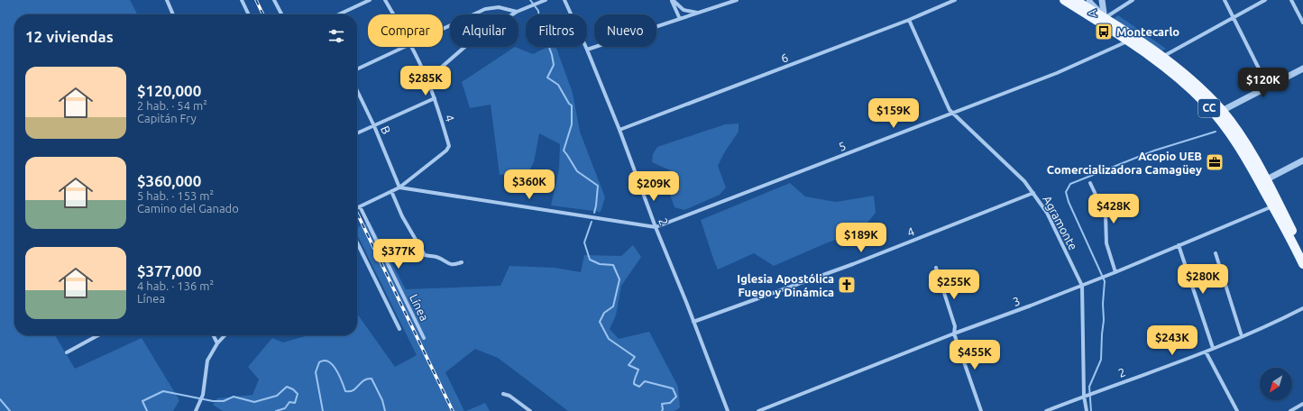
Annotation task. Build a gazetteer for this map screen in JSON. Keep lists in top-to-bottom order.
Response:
{
  "streets": {
    "main road": ["CC"],
    "street": [
      "A",
      "6",
      "4",
      "B",
      "5",
      "2",
      "Agramonte",
      "3",
      "Línea"
    ]
  },
  "crossings": [
    ["A", "CC"],
    ["6", "2"],
    ["6", "Agramonte"],
    ["CC", "5"],
    ["CC", "3"],
    ["4", "B"],
    ["4", "2"],
    ["4", "Agramonte"],
    ["5", "2"],
    ["5", "Agramonte"],
    ["2", "Agramonte"],
    ["Agramonte", "3"]
  ],
  "places": {
    "bus stop": ["Montecarlo"],
    "office": ["Acopio UEB Comercializadora Camagüey"],
    "church": ["Iglesia Apostólica Fuego y Dinámica"]
  },
  "north": "bottom left",
  "page": {
    "chip": [
      "Comprar",
      "Alquilar",
      "Filtros",
      "Nuevo"
    ],
    "heading": "12 viviendas",
    "list": [
      {
        "name": "$120,000",
        "note": "2 hab. · 54 m² · Capitán Fry"
      },
      {
        "name": "$360,000",
        "note": "5 hab. · 153 m² · Camino del Ganado"
      },
      {
        "name": "$377,000",
        "note": "4 hab. · 136 m² · Línea"
      }
    ],
    "price": [
      "$285K",
      "$120K",
      "$159K",
      "$360K",
      "$209K",
      "$428K",
      "$189K",
      "$377K",
      "$280K",
      "$255K",
      "$243K",
      "$455K"
    ]
  }
}
